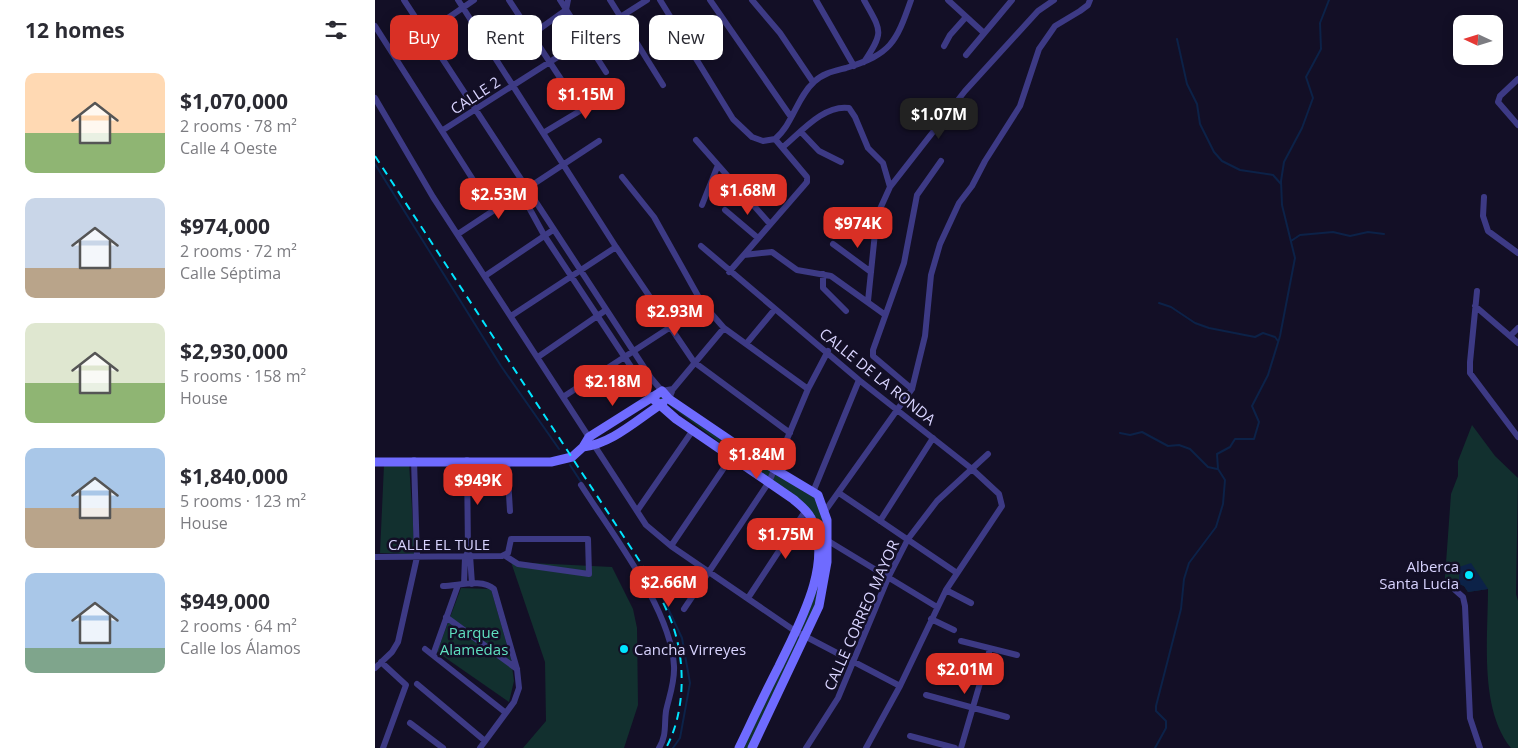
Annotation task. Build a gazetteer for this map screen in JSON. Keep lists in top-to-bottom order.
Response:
{
  "streets": {
    "street": [
      "CALLE 2",
      "CALLE DE LA RONDA",
      "CALLE EL TULE",
      "CALLE CORREO MAYOR"
    ]
  },
  "crossings": [
    ["CALLE DE LA RONDA", "CALLE CORREO MAYOR"]
  ],
  "parks": ["Parque Alamedas"],
  "places": ["Alberca Santa Lucia", "Cancha Virreyes"],
  "north": "left",
  "page": {
    "heading": "12 homes",
    "chip": [
      "Buy",
      "Rent",
      "Filters",
      "New"
    ],
    "list": [
      {
        "name": "$1,070,000",
        "note": "2 rooms · 78 m² · Calle 4 Oeste"
      },
      {
        "name": "$974,000",
        "note": "2 rooms · 72 m² · Calle Séptima"
      },
      {
        "name": "$2,930,000",
        "note": "5 rooms · 158 m² · House"
      },
      {
        "name": "$1,840,000",
        "note": "5 rooms · 123 m² · House"
      },
      {
        "name": "$949,000",
        "note": "2 rooms · 64 m² · Calle los Álamos"
      }
    ],
    "price": [
      "$1.15M",
      "$1.07M",
      "$1.68M",
      "$2.53M",
      "$974K",
      "$2.93M",
      "$2.18M",
      "$1.84M",
      "$949K",
      "$1.75M",
      "$2.66M",
      "$2.01M"
    ]
  }
}
